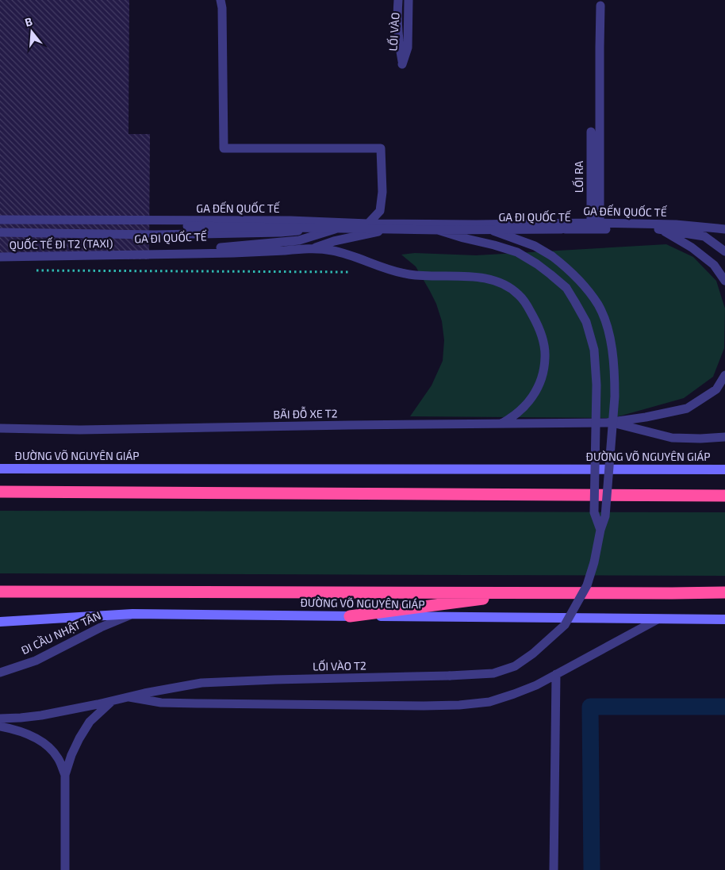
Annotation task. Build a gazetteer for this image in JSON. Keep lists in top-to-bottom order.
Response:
{
  "streets": {
    "highway": ["ĐƯỜNG VÕ NGUYÊN GIÁP"],
    "lane": [
      "LỐI VÀO",
      "LỐI RA",
      "GA ĐẾN QUỐC TẾ",
      "GA ĐI QUỐC TẾ",
      "QUỐC TẾ ĐI T2 (TAXI)",
      "BÃI ĐỖ XE T2",
      "ĐI CẦU NHẬT TÂN",
      "LỐI VÀO T2"
    ]
  },
  "crossings": [
    ["LỐI RA", "GA ĐẾN QUỐC TẾ"],
    ["GA ĐẾN QUỐC TẾ", "LỐI VÀO T2"],
    ["ĐƯỜNG VÕ NGUYÊN GIÁP", "ĐI CẦU NHẬT TÂN"]
  ],
  "north": "top"
}
